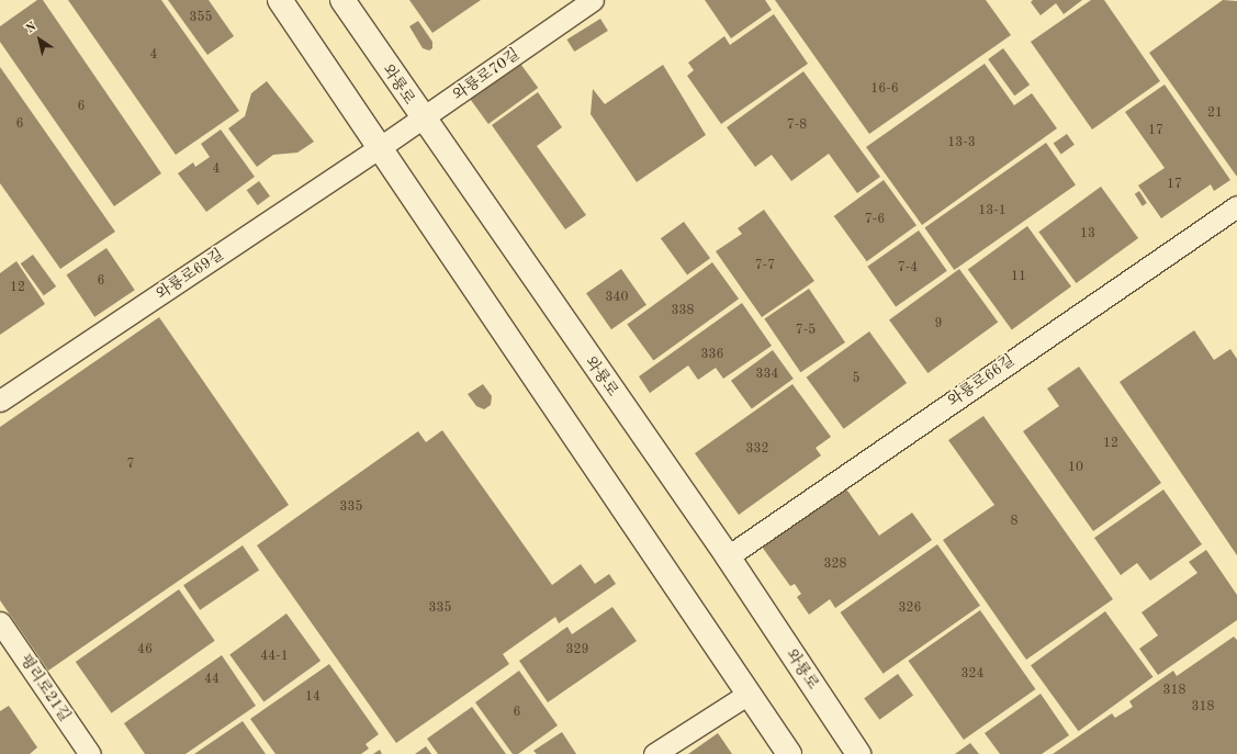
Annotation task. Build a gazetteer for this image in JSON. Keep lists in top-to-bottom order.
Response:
{
  "streets": {
    "main road": ["와룡로"],
    "street": [
      "와룡로70길",
      "와룡로69길",
      "와룡로66길",
      "평리로21길"
    ]
  },
  "crossings": [
    ["와룡로70길", "와룡로"],
    ["와룡로70길", "와룡로69길"],
    ["와룡로", "와룡로66길"]
  ],
  "house_numbers": [
    "355",
    "4",
    "16-6",
    "6",
    "21",
    "6",
    "7-8",
    "17",
    "13-3",
    "4",
    "17",
    "13-1",
    "7-6",
    "13",
    "7-7",
    "7-4",
    "11",
    "6",
    "12",
    "340",
    "338",
    "9",
    "7-5",
    "336",
    "334",
    "5",
    "12",
    "332",
    "7",
    "10",
    "335",
    "8",
    "328",
    "335",
    "326",
    "46",
    "329",
    "44-1",
    "324",
    "44",
    "318",
    "14",
    "318",
    "6"
  ],
  "north": "top left"
}
